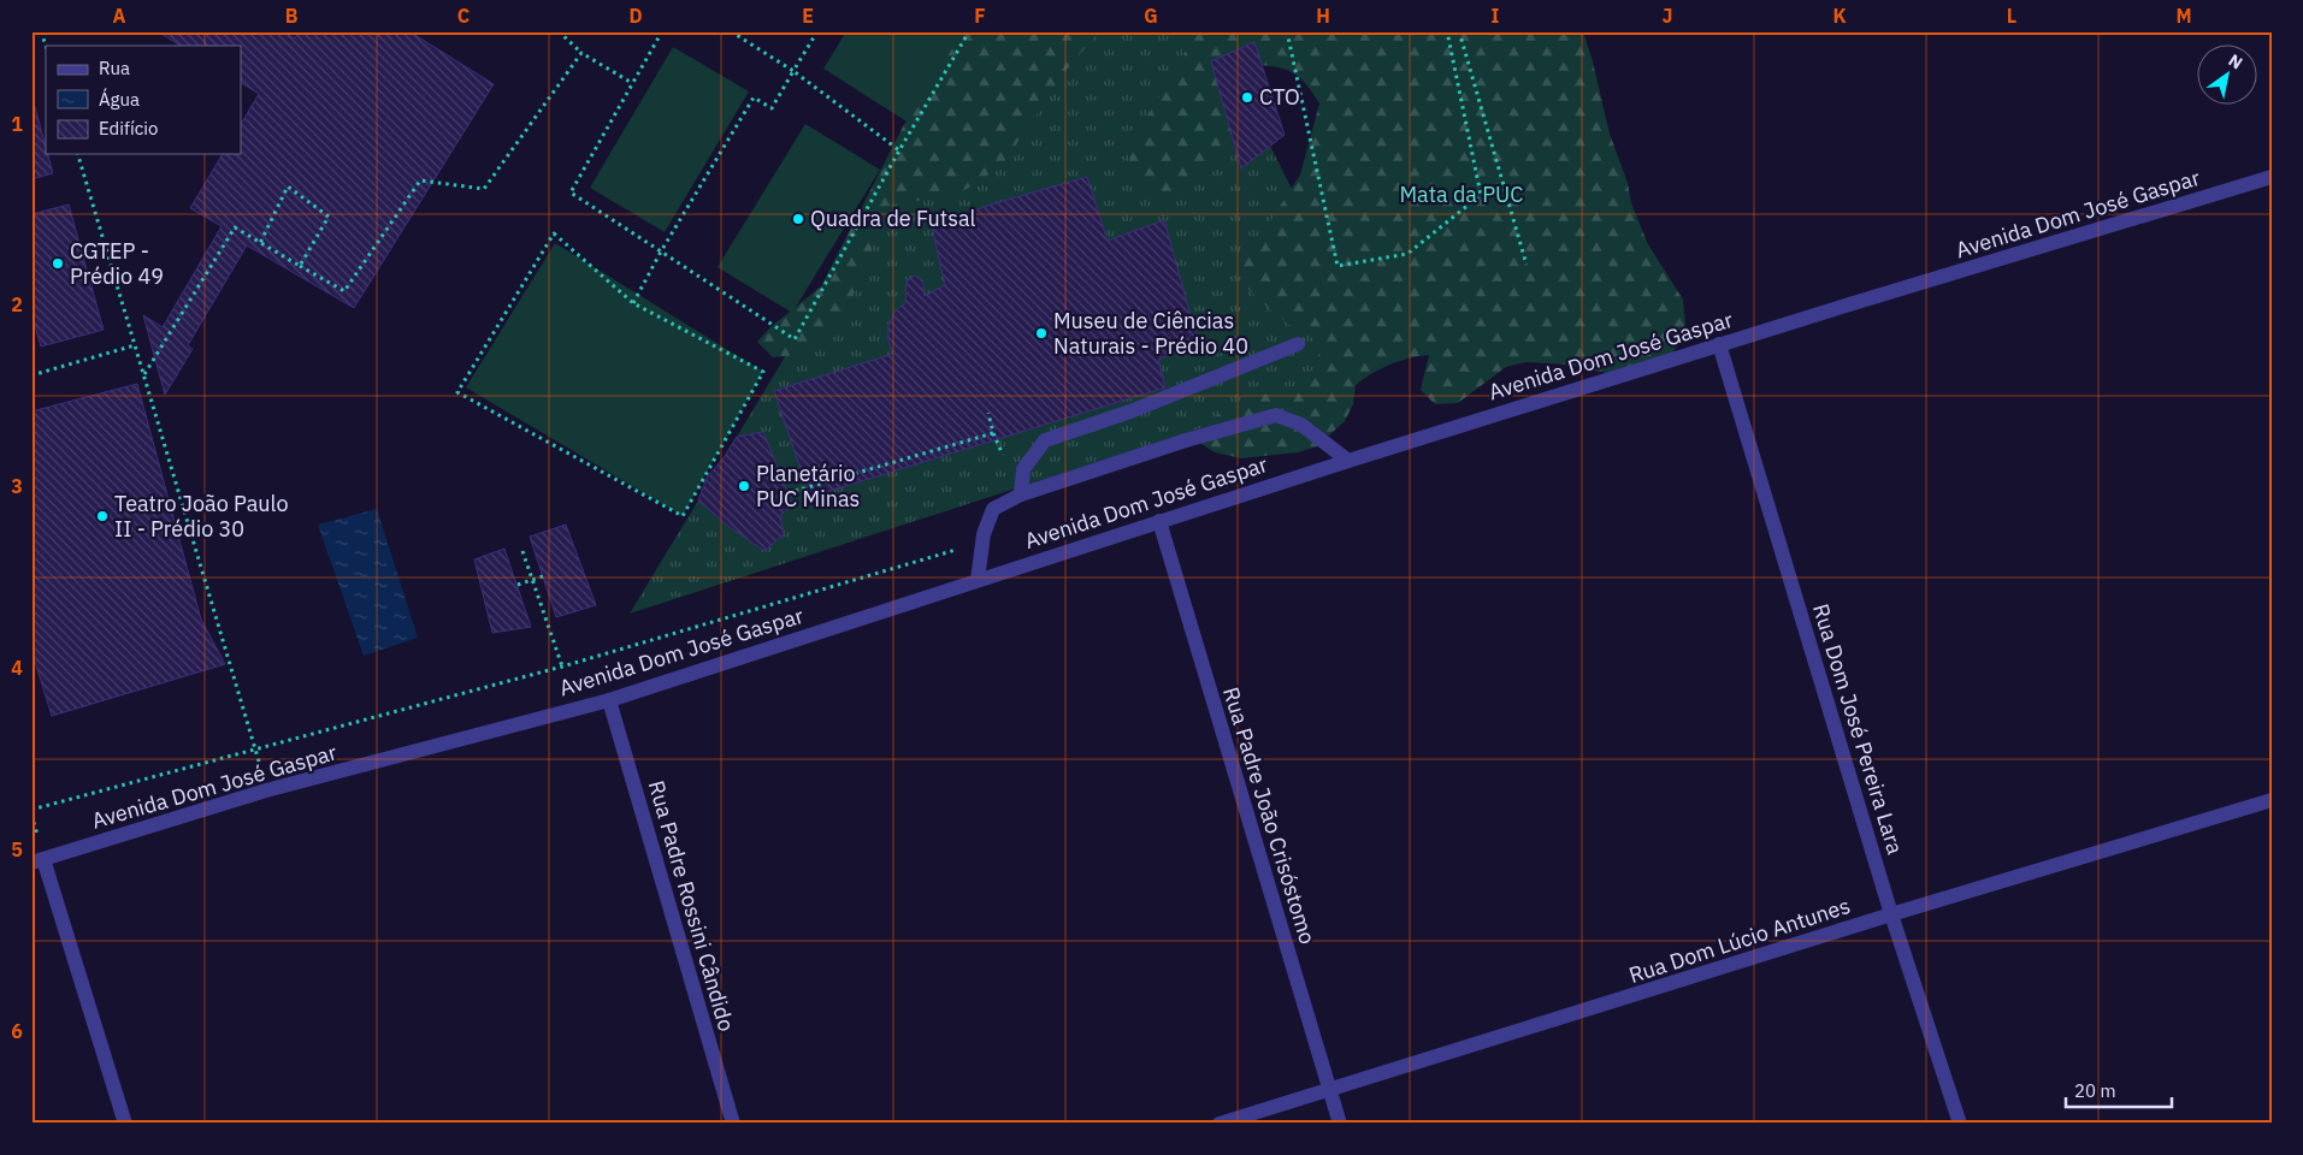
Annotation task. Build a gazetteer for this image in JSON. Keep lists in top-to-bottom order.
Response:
{
  "streets": {
    "street": [
      "Avenida Dom José Gaspar",
      "Rua Dom José Pereira Lara",
      "Rua Padre João Crisóstomo",
      "Rua Padre Rossini Cândido",
      "Rua Dom Lúcio Antunes"
    ]
  },
  "crossings": [
    ["Avenida Dom José Gaspar", "Rua Dom José Pereira Lara"],
    ["Avenida Dom José Gaspar", "Rua Padre João Crisóstomo"],
    ["Avenida Dom José Gaspar", "Rua Padre Rossini Cândido"],
    ["Rua Dom José Pereira Lara", "Rua Dom Lúcio Antunes"],
    ["Rua Padre João Crisóstomo", "Rua Dom Lúcio Antunes"]
  ],
  "parks": ["Mata da PUC"],
  "places": [
    "CTO",
    "Quadra de Futsal",
    "CGTEP - Prédio 49",
    "Museu de Ciências Naturais - Prédio 40",
    "Planetário PUC Minas",
    "Teatro João Paulo II - Prédio 30"
  ],
  "legend": ["Rua", "Água", "Edifício"],
  "scale_bar": "20 m",
  "north": "top right",
  "grid": {
    "columns": [
      "A",
      "B",
      "C",
      "D",
      "E",
      "F",
      "G",
      "H",
      "I",
      "J",
      "K",
      "L",
      "M"
    ],
    "rows": [
      "1",
      "2",
      "3",
      "4",
      "5",
      "6"
    ]
  }
}
